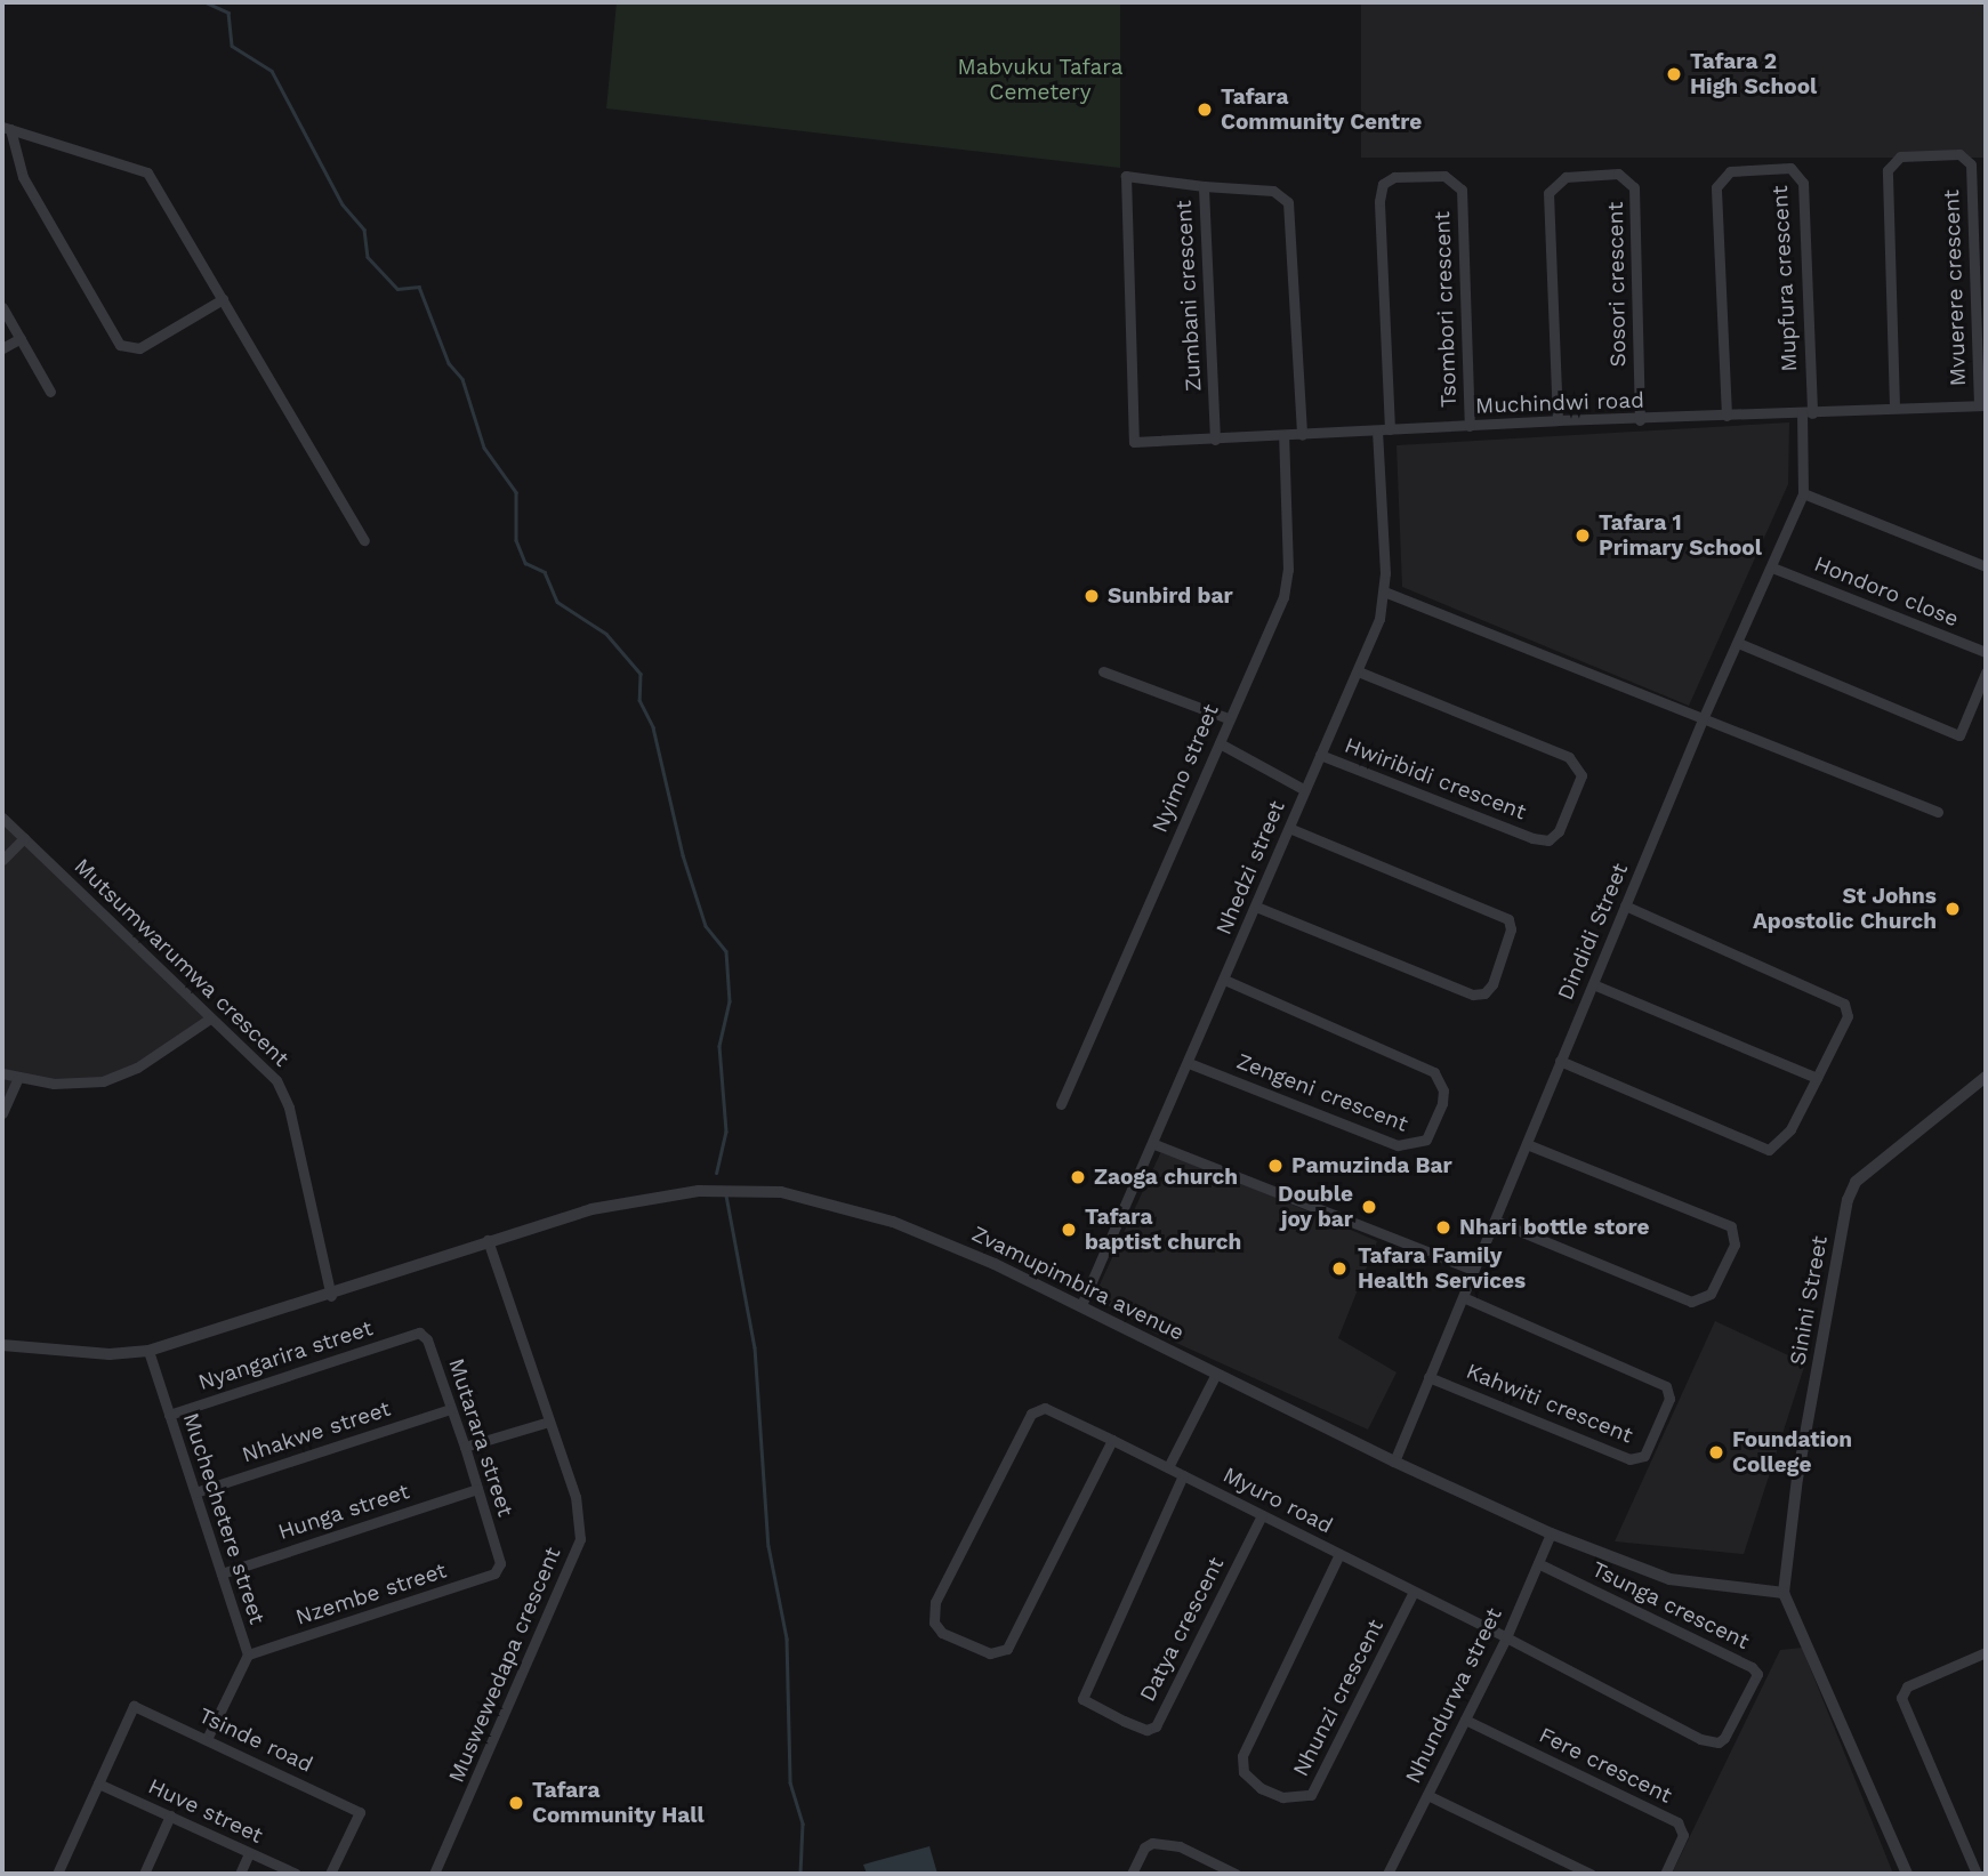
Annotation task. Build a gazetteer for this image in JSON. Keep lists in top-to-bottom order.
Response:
{
  "streets": {
    "street": [
      "Mupfura crescent",
      "Sosori crescent",
      "Mvuerere crescent",
      "Zumbani crescent",
      "Tsombori crescent",
      "Muchindwi road",
      "Hondoro close",
      "Nyimo street",
      "Hwiribidi crescent",
      "Nhedzi street",
      "Dindidi Street",
      "Mutsumwarumwa crescent",
      "Zengeni crescent",
      "Zvamupimbira avenue",
      "Sinini Street",
      "Nyangarira street",
      "Kahwiti crescent",
      "Nhakwe street",
      "Mutarara street",
      "Myuro road",
      "Hunga street",
      "Muchechetere street",
      "Nzembe street",
      "Tsunga crescent",
      "Datya crescent",
      "Muswewedapa crescent",
      "Nhundurwa street",
      "Nhunzi crescent",
      "Tsinde road",
      "Fere crescent",
      "Huve street"
    ]
  },
  "crossings": [
    ["Mupfura crescent", "Muchindwi road"],
    ["Mupfura crescent", "Dindidi Street"],
    ["Sosori crescent", "Muchindwi road"],
    ["Mvuerere crescent", "Muchindwi road"],
    ["Zumbani crescent", "Muchindwi road"],
    ["Tsombori crescent", "Muchindwi road"],
    ["Muchindwi road", "Nyimo street"],
    ["Muchindwi road", "Nhedzi street"],
    ["Muchindwi road", "Dindidi Street"],
    ["Hondoro close", "Dindidi Street"],
    ["Hwiribidi crescent", "Nhedzi street"],
    ["Nhedzi street", "Zengeni crescent"],
    ["Nhedzi street", "Zvamupimbira avenue"],
    ["Dindidi Street", "Zvamupimbira avenue"],
    ["Dindidi Street", "Kahwiti crescent"],
    ["Mutsumwarumwa crescent", "Zvamupimbira avenue"],
    ["Zvamupimbira avenue", "Sinini Street"],
    ["Zvamupimbira avenue", "Muchechetere street"],
    ["Zvamupimbira avenue", "Muswewedapa crescent"],
    ["Zvamupimbira avenue", "Nhundurwa street"],
    ["Nyangarira street", "Mutarara street"],
    ["Nyangarira street", "Muchechetere street"],
    ["Nhakwe street", "Mutarara street"],
    ["Nhakwe street", "Muchechetere street"],
    ["Mutarara street", "Hunga street"],
    ["Mutarara street", "Nzembe street"],
    ["Myuro road", "Tsunga crescent"],
    ["Myuro road", "Datya crescent"],
    ["Myuro road", "Nhundurwa street"],
    ["Myuro road", "Nhunzi crescent"],
    ["Hunga street", "Muchechetere street"],
    ["Muchechetere street", "Nzembe street"],
    ["Muchechetere street", "Tsinde road"],
    ["Tsunga crescent", "Nhundurwa street"],
    ["Nhundurwa street", "Fere crescent"],
    ["Tsinde road", "Huve street"]
  ],
  "parks": ["Mabvuku Tafara Cemetery"],
  "places": [
    "Tafara 2 High School",
    "Tafara Community Centre",
    "Tafara 1 Primary School",
    "Sunbird bar",
    "St Johns Apostolic Church",
    "Pamuzinda Bar",
    "Zaoga church",
    "Double joy bar",
    "Nhari bottle store",
    "Tafara baptist church",
    "Tafara Family Health Services",
    "Foundation College",
    "Tafara Community Hall"
  ]
}
